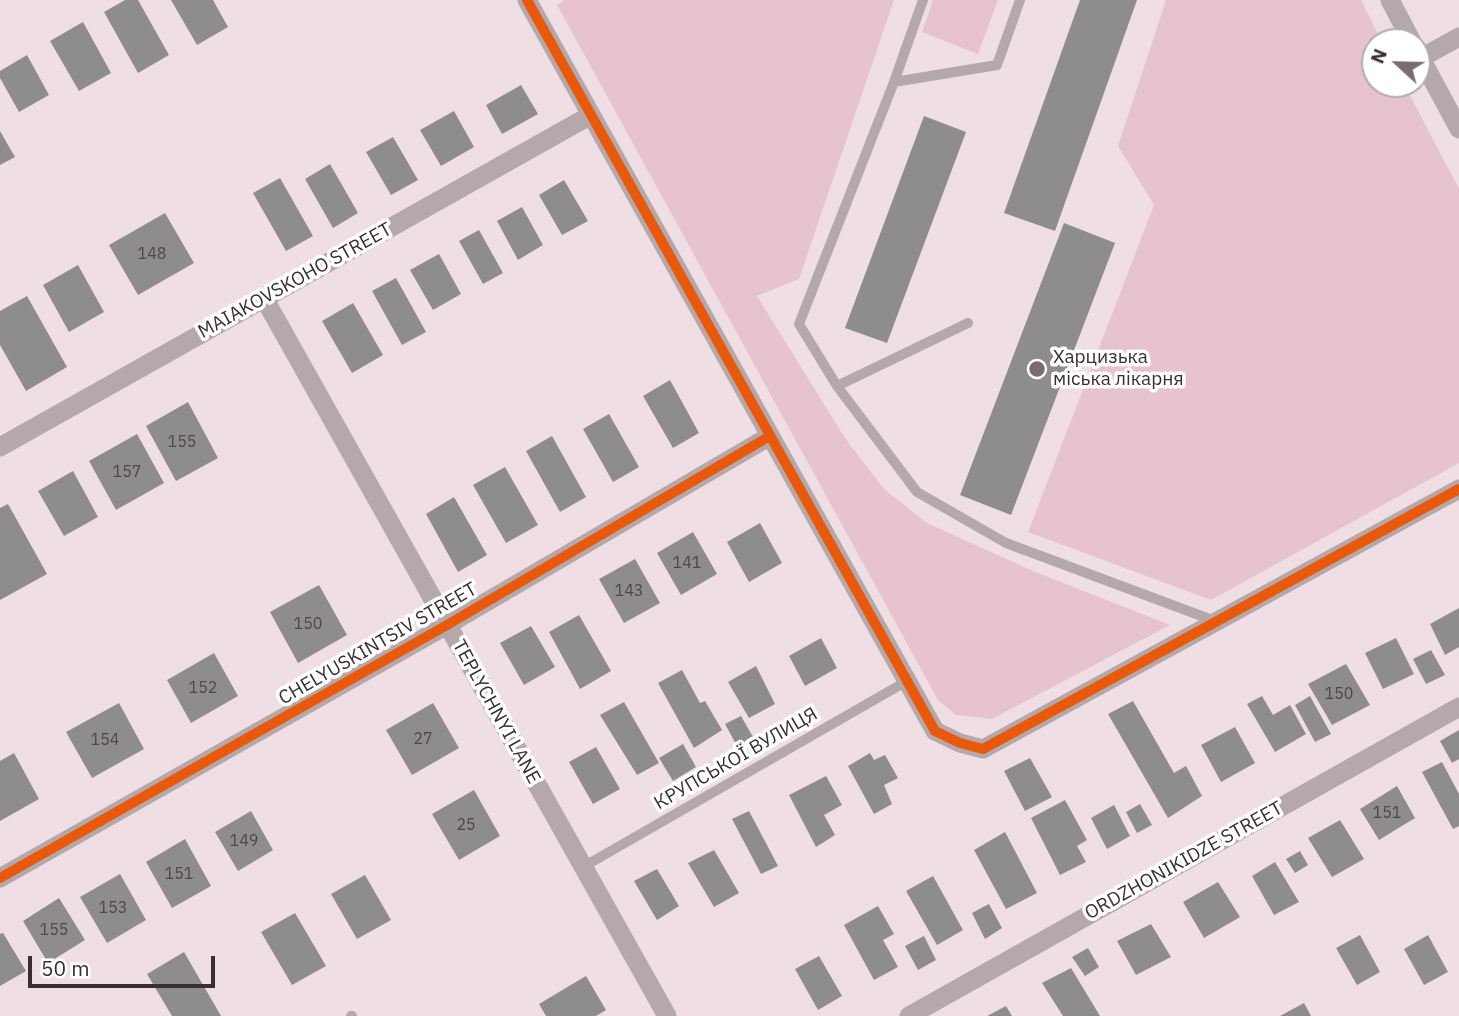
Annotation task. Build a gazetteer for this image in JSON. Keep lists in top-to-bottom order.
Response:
{
  "streets": {
    "street": [
      "MAIAKOVSKOHO STREET",
      "CHELYUSKINTSIV STREET",
      "TEPLYCHNYI LANE",
      "ORDZHONIKIDZE STREET"
    ],
    "lane": ["КРУПСЬКОЇ ВУЛИЦЯ"]
  },
  "crossings": [
    ["MAIAKOVSKOHO STREET", "TEPLYCHNYI LANE"],
    ["CHELYUSKINTSIV STREET", "TEPLYCHNYI LANE"],
    ["TEPLYCHNYI LANE", "КРУПСЬКОЇ ВУЛИЦЯ"]
  ],
  "places": ["Харцизька міська лікарня"],
  "house_numbers": [
    "148",
    "155",
    "157",
    "141",
    "143",
    "150",
    "152",
    "150",
    "27",
    "154",
    "151",
    "25",
    "149",
    "151",
    "153",
    "155"
  ],
  "scale_bar": "50 m",
  "north": "left"
}
